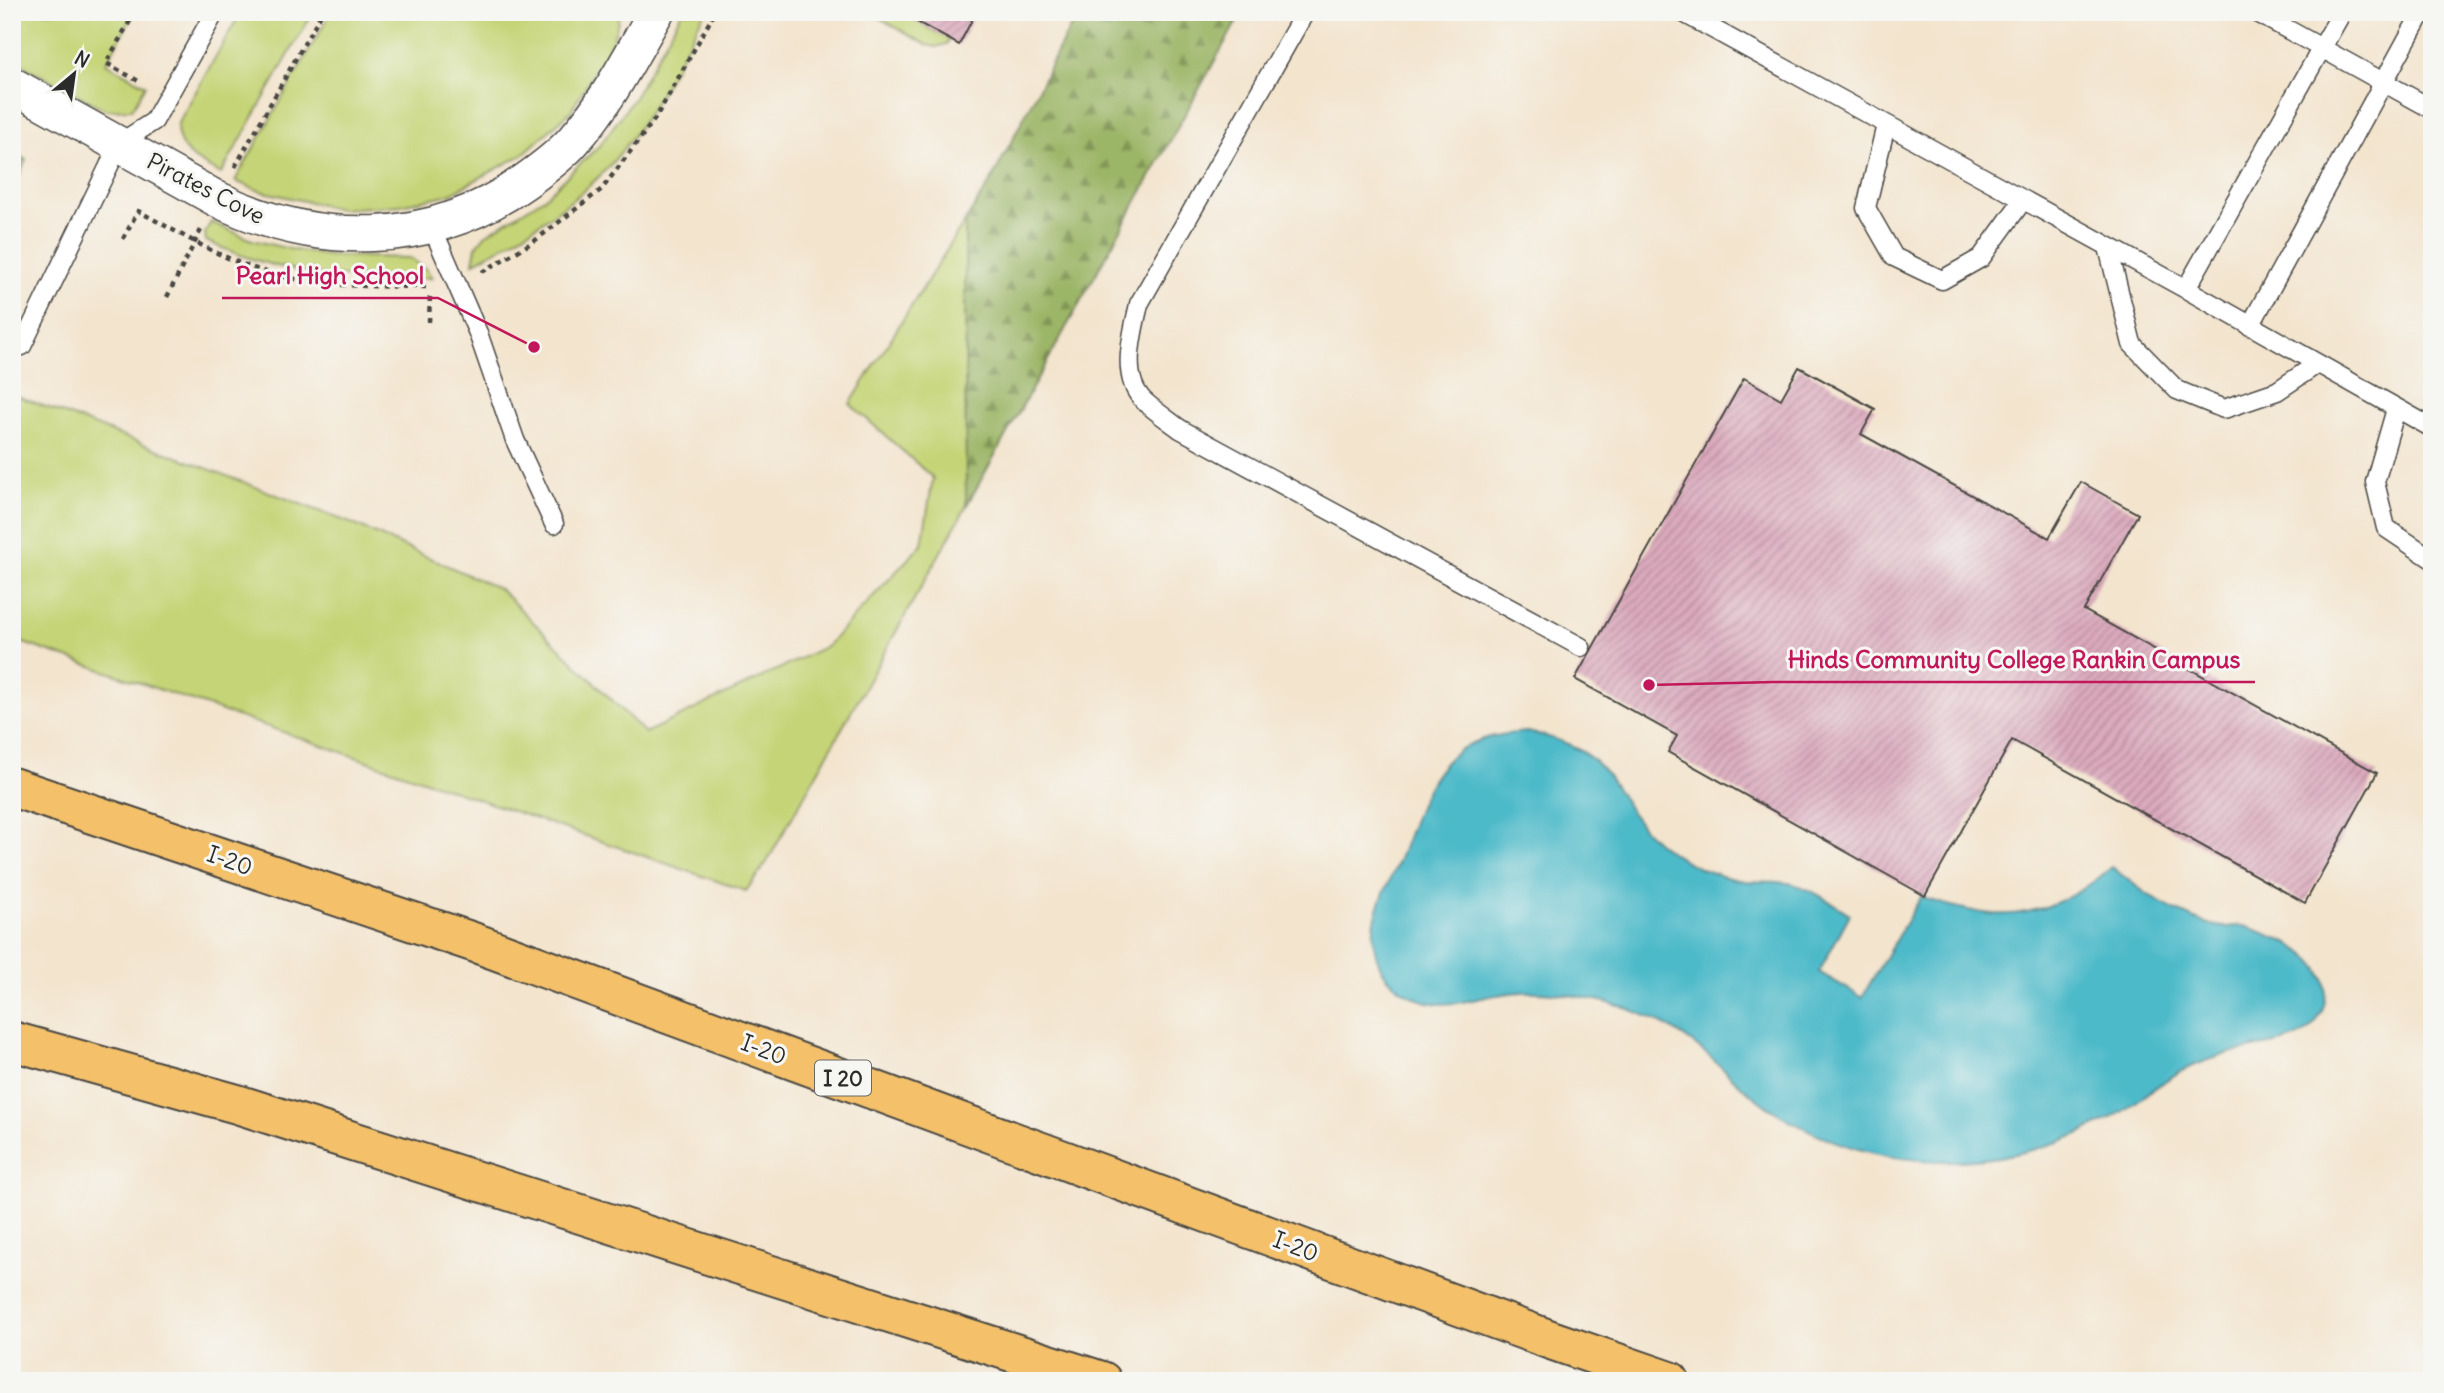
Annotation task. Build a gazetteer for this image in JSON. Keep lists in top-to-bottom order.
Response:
{
  "streets": {
    "highway": ["I-20", "I 20"],
    "street": ["Pirates Cove"]
  },
  "places": ["Pearl High School", "Hinds Community College Rankin Campus"],
  "north": "top right"
}
